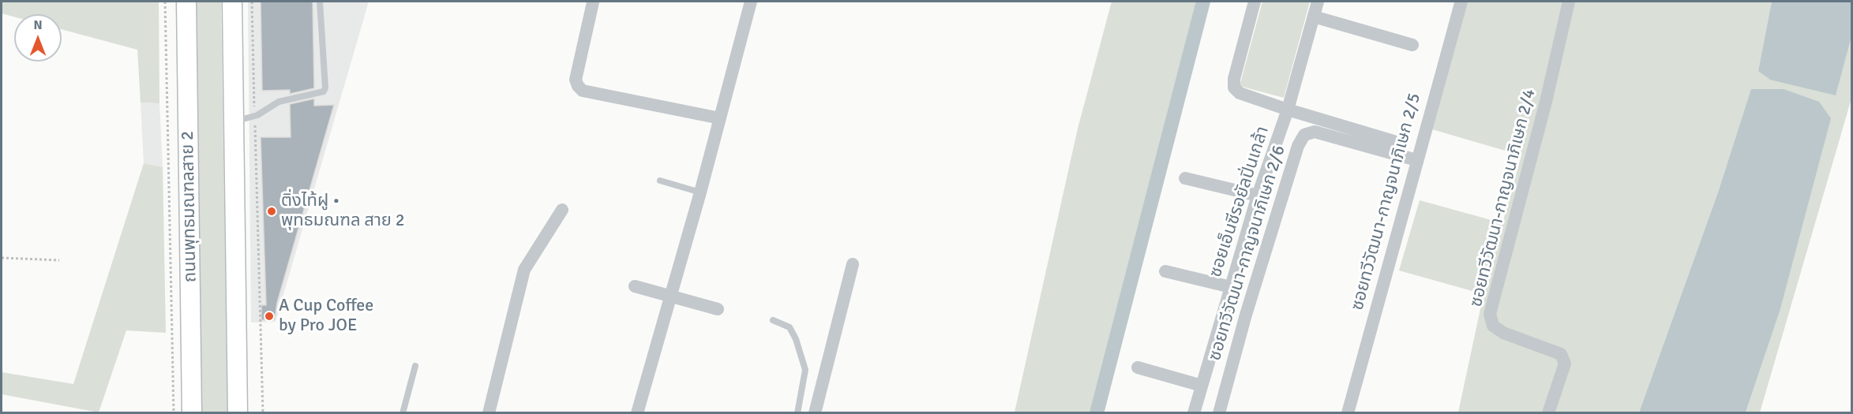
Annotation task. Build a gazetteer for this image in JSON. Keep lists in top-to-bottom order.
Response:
{
  "streets": {
    "main road": ["ถนนพุทธมณฑลสาย 2"],
    "street": [
      "ซอยทวีวัฒนา-กาญจนาภิเษก 2/4",
      "ซอยเอ็นซีรอยัลปิ่นเกล้า",
      "ซอยทวีวัฒนา-กาญจนาภิเษก 2/5",
      "ซอยทวีวัฒนา-กาญจนาภิเษก 2/6"
    ]
  },
  "crossings": [
    ["ซอยทวีวัฒนา-กาญจนาภิเษก 2/5", "ซอยทวีวัฒนา-กาญจนาภิเษก 2/6"]
  ],
  "places": ["ติ่งไท้ฝู • พุทธมณฑล สาย 2", "A Cup Coffee by Pro JOE"],
  "north": "top"
}
